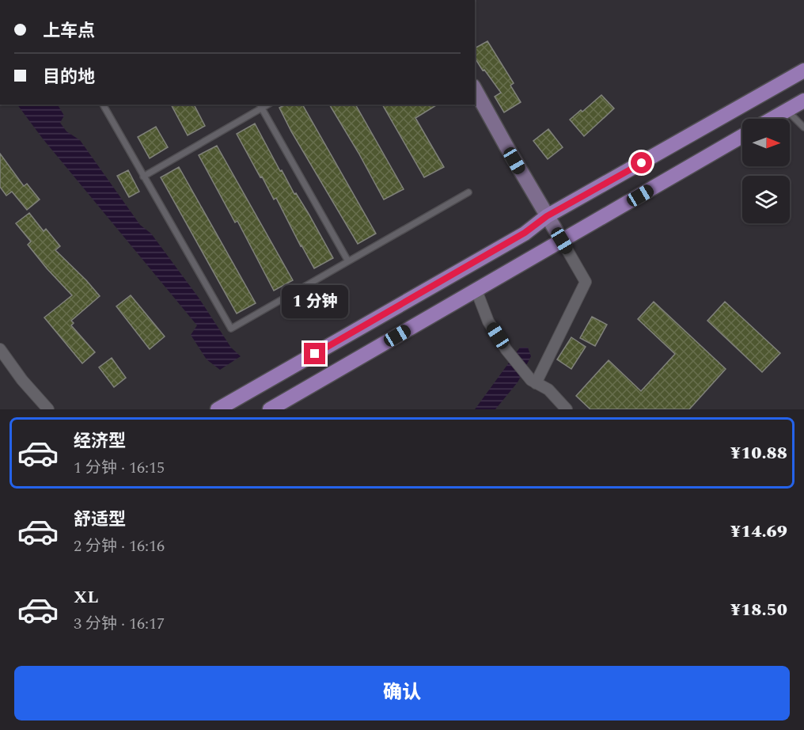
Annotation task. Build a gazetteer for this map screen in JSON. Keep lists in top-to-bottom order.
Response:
{
  "north": "right",
  "page": {
    "banner": ["上车点", "目的地"],
    "bubble": "1 分钟",
    "list": [
      {
        "name": "经济型",
        "note": "1 分钟 · 16:15",
        "value": "¥10.88"
      },
      {
        "name": "舒适型",
        "note": "2 分钟 · 16:16",
        "value": "¥14.69"
      },
      {
        "name": "XL",
        "note": "3 分钟 · 16:17",
        "value": "¥18.50"
      }
    ],
    "buttons": "确认"
  }
}
